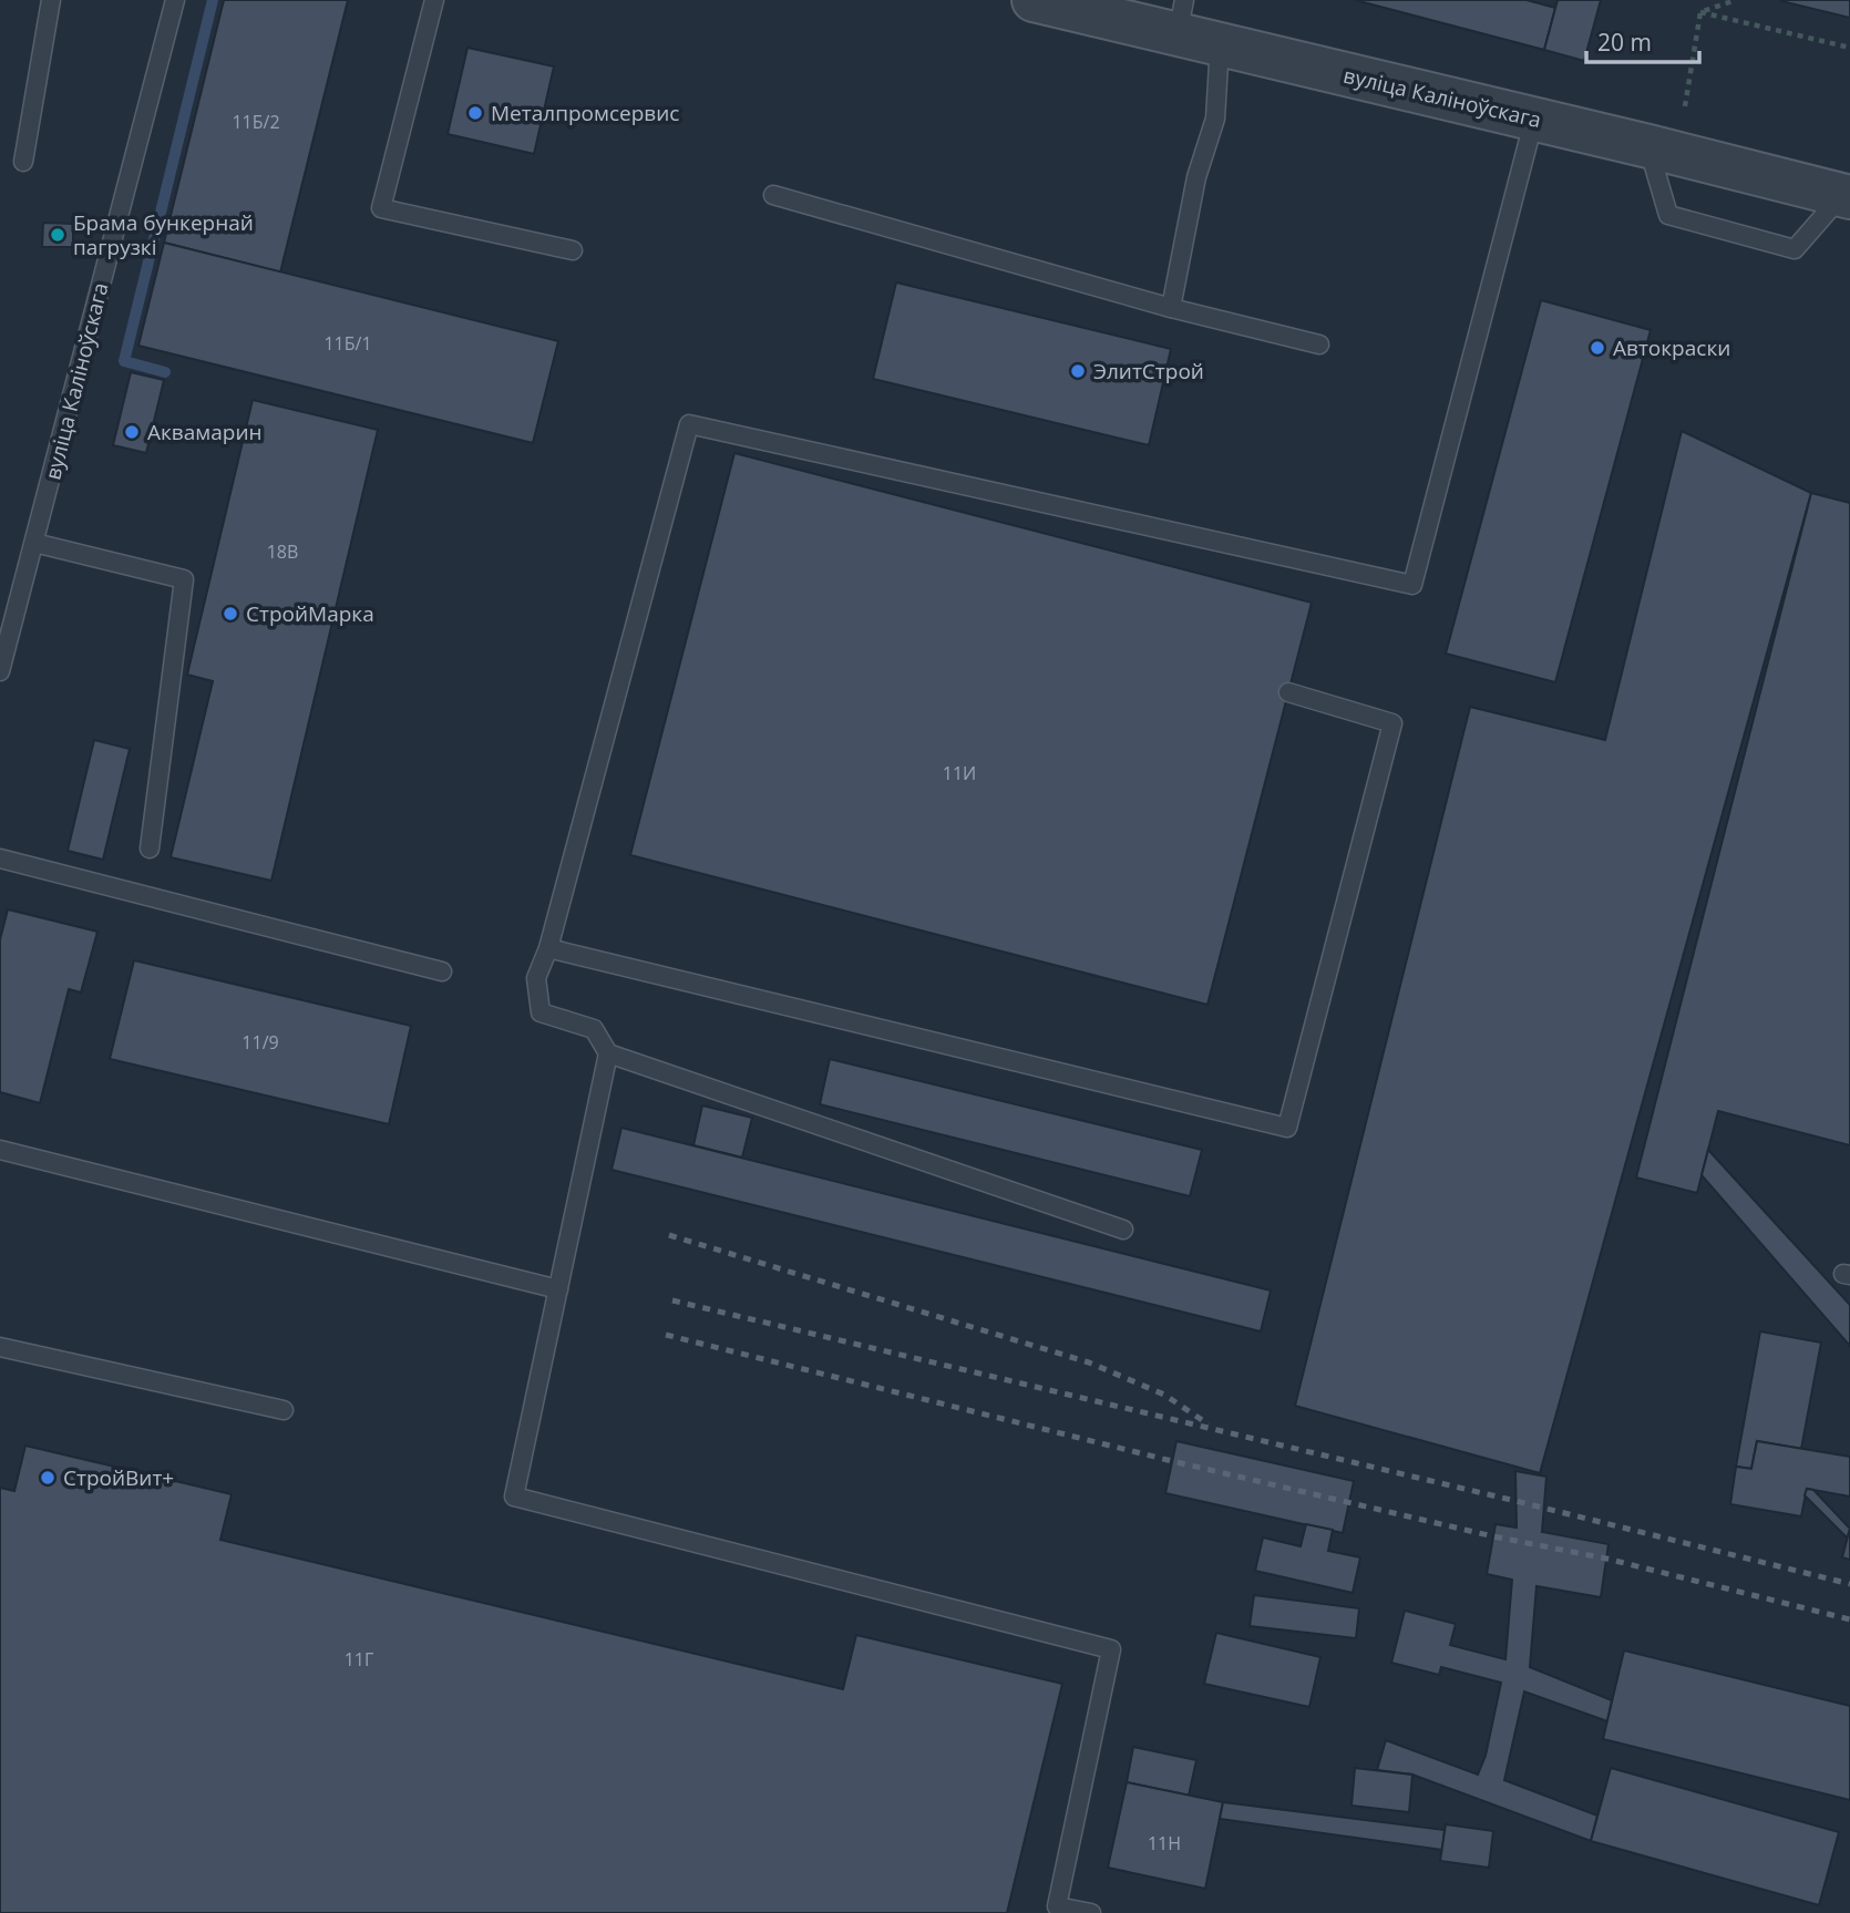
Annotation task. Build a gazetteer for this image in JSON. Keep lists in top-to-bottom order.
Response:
{
  "streets": {
    "street": ["вуліца Каліноўскага"]
  },
  "places": [
    "Металпромсервис",
    "Брама бункернай пагрузкі",
    "Автокраски",
    "ЭлитСтрой",
    "Аквамарин",
    "СтройМарка",
    "СтройВит+"
  ],
  "house_numbers": [
    "11Б/2",
    "11Б/1",
    "18В",
    "11И",
    "11/9",
    "11Г",
    "11Н"
  ],
  "scale_bar": "20 m"
}
